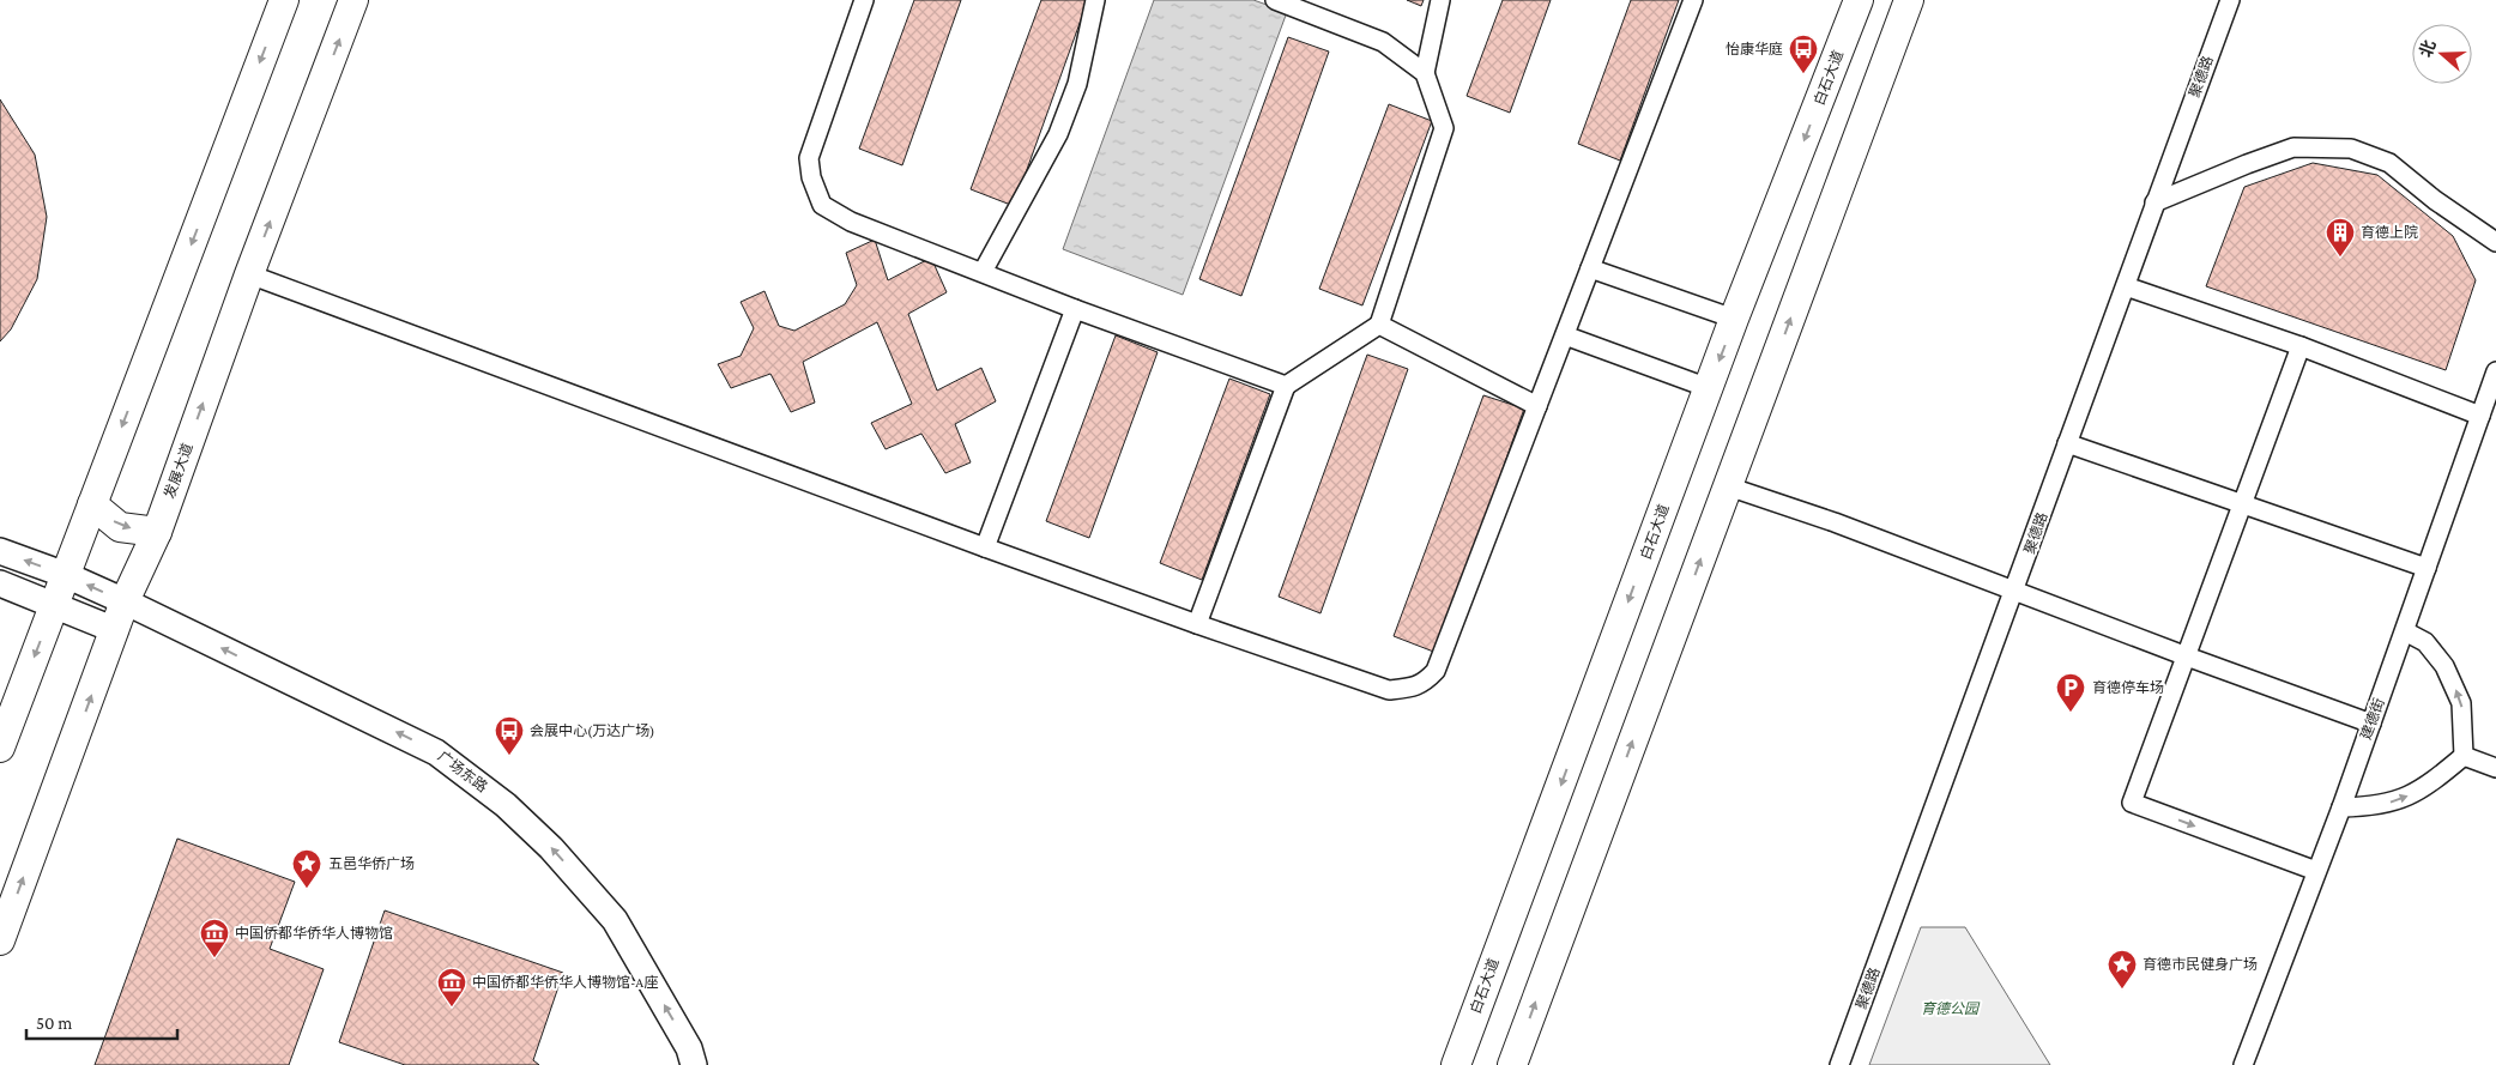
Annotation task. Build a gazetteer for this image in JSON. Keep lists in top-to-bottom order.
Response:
{
  "streets": {
    "main road": ["白石大道", "发展大道", "广场东路"],
    "street": ["聚德路", "建德街"]
  },
  "crossings": [
    ["发展大道", "广场东路"]
  ],
  "one_way": ["广场东路"],
  "parks": ["育德公园"],
  "places": {
    "bus stop": ["怡康华庭", "会展中心(万达广场)"],
    "building": ["育德上院"],
    "parking": ["育德停车场"],
    "place": ["五邑华侨广场", "育德市民健身广场"],
    "museum": ["中国侨都华侨华人博物馆", "中国侨都华侨华人博物馆-A座"]
  },
  "scale_bar": "50 m",
  "north": "left"
}
